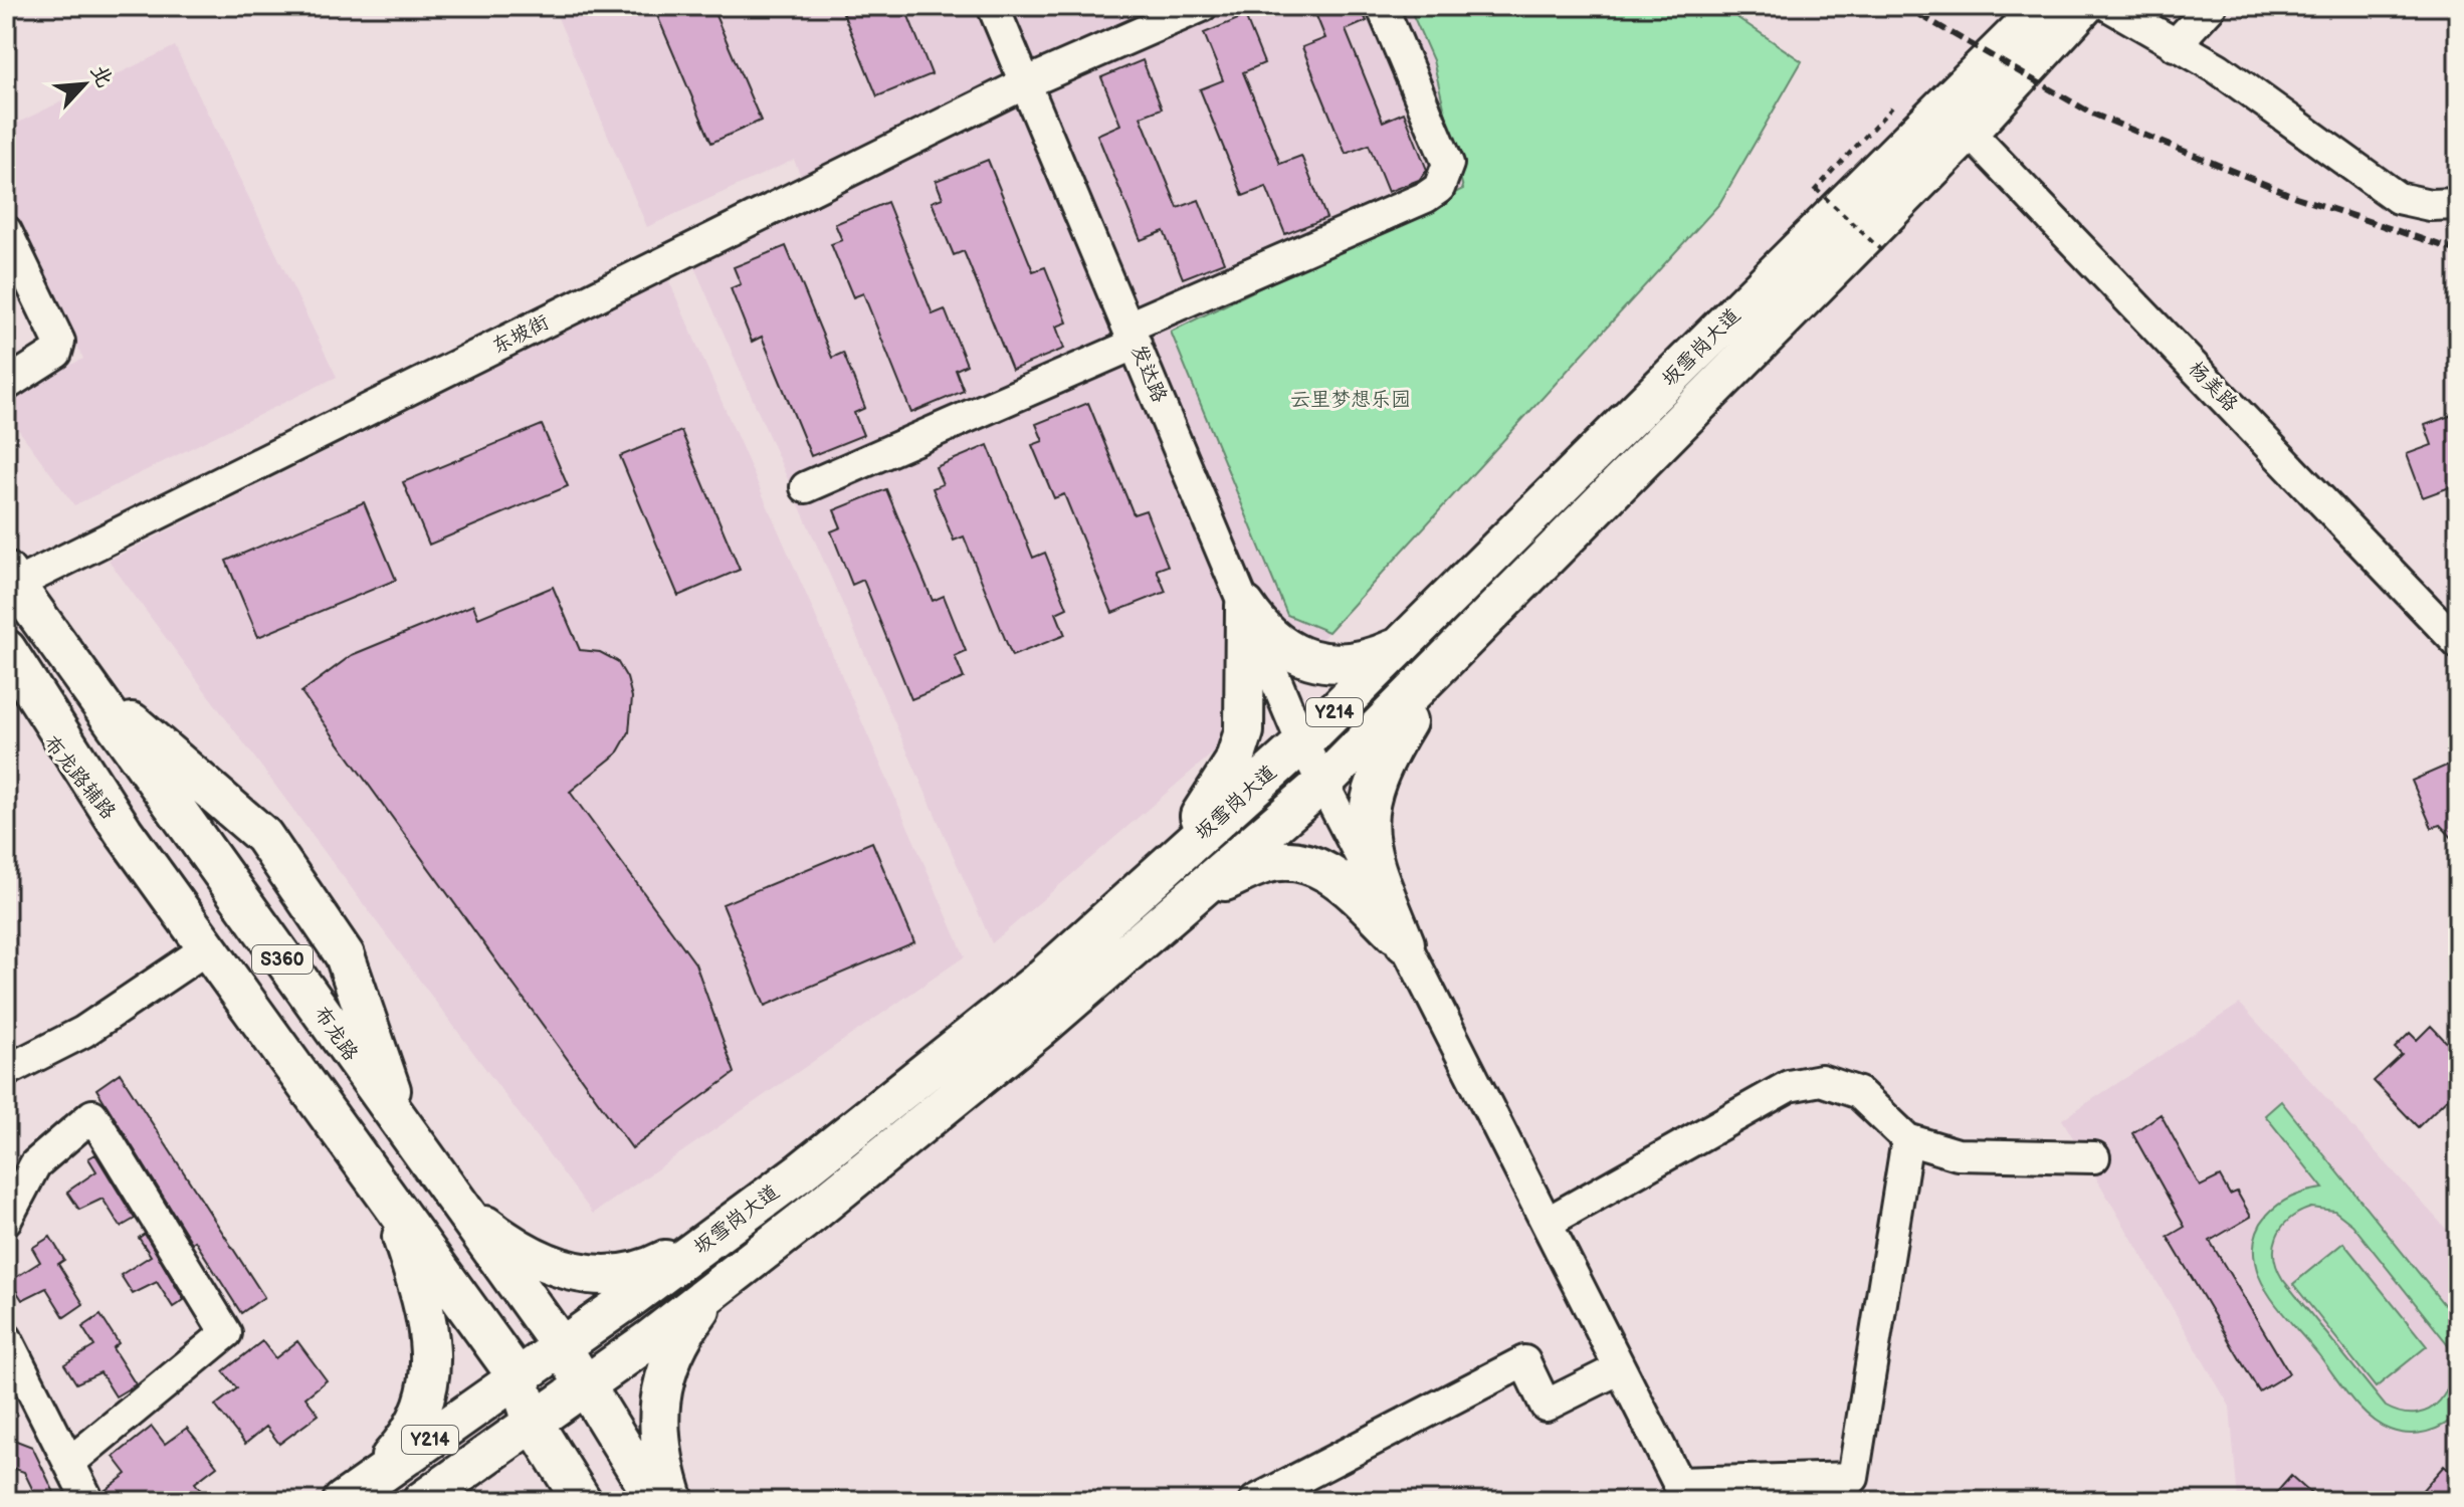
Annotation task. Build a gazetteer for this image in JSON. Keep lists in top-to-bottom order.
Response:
{
  "streets": {
    "main road": [
      "坂雪岗大道",
      "Y214",
      "布龙路辅路",
      "S360",
      "布龙路"
    ],
    "street": ["东坡街", "发达路", "杨美路"]
  },
  "crossings": [
    ["东坡街", "发达路"],
    ["东坡街", "布龙路"],
    ["坂雪岗大道", "发达路"],
    ["坂雪岗大道", "杨美路"],
    ["坂雪岗大道", "S360"],
    ["坂雪岗大道", "布龙路"],
    ["布龙路辅路", "S360"]
  ],
  "parks": ["云里梦想乐园"],
  "north": "top right"
}
